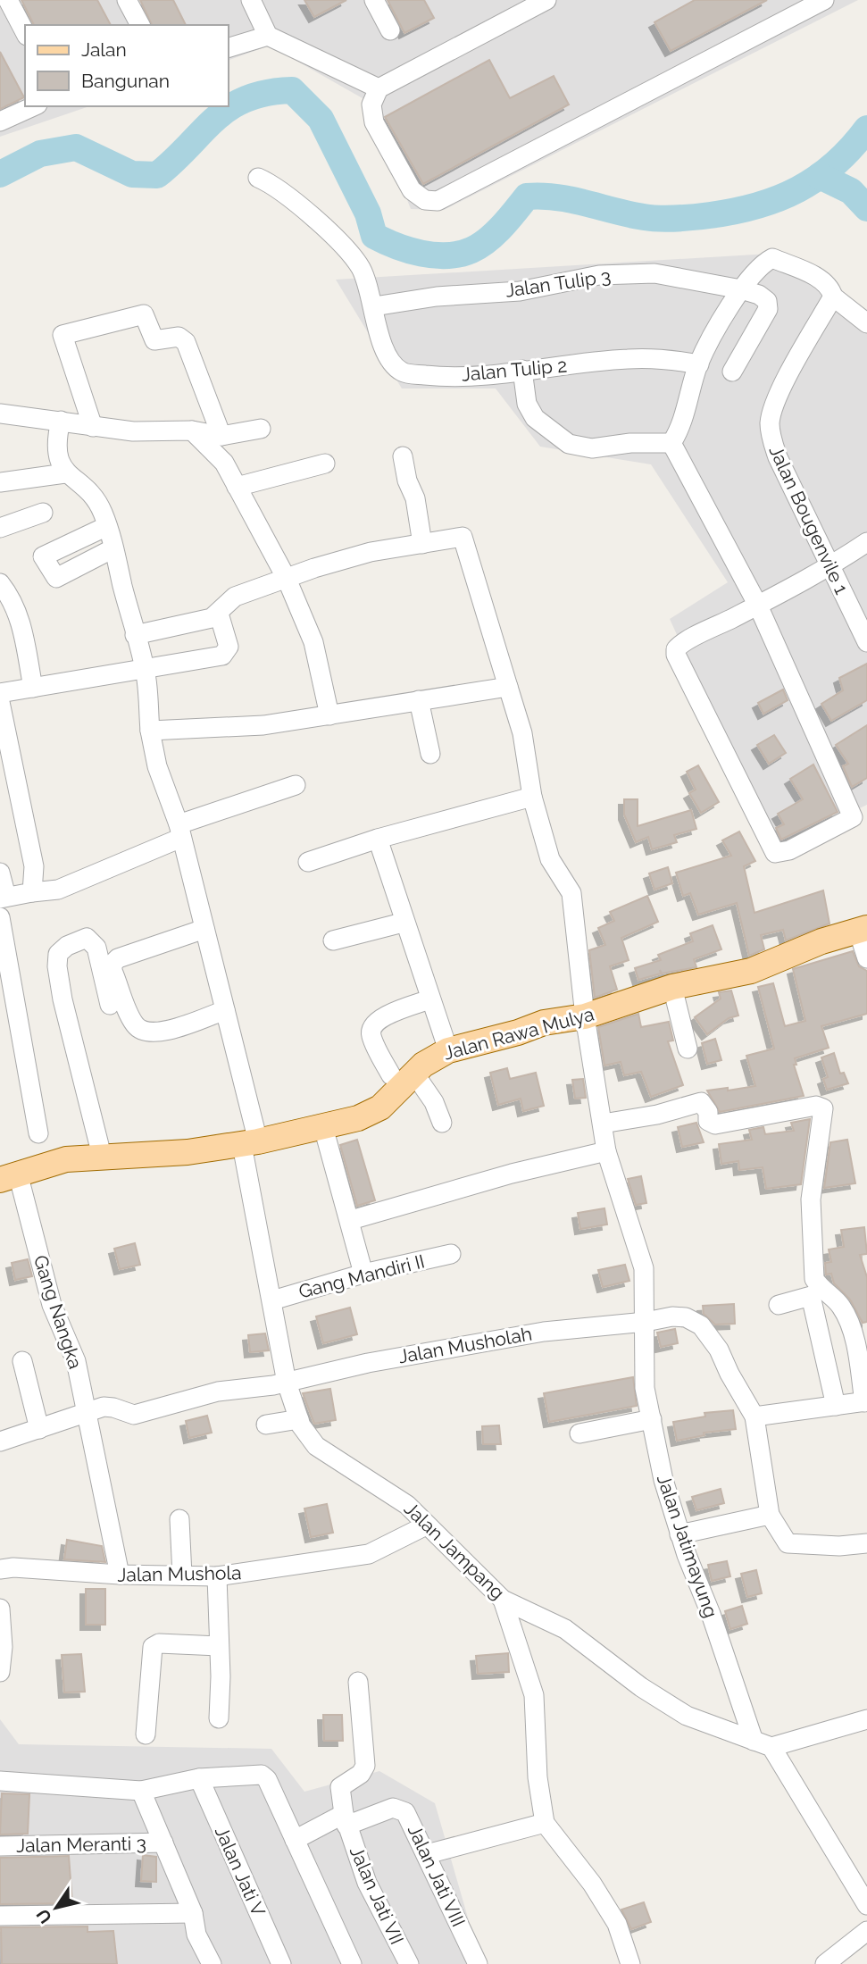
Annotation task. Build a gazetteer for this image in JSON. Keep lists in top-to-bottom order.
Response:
{
  "streets": {
    "main road": ["Jalan Rawa Mulya"],
    "street": [
      "Jalan Tulip 3",
      "Jalan Tulip 2",
      "Jalan Bougenvile 1",
      "Gang Mandiri II",
      "Gang Nangka",
      "Jalan Musholah",
      "Jalan Jatimayung",
      "Jalan Jampang",
      "Jalan Mushola",
      "Jalan Meranti 3",
      "Jalan Jati V",
      "Jalan Jati VIII",
      "Jalan Jati VII"
    ]
  },
  "crossings": [
    ["Jalan Tulip 3", "Jalan Tulip 2"],
    ["Jalan Rawa Mulya", "Gang Nangka"],
    ["Jalan Rawa Mulya", "Jalan Jatimayung"],
    ["Jalan Rawa Mulya", "Jalan Jampang"],
    ["Gang Mandiri II", "Jalan Jampang"],
    ["Gang Nangka", "Jalan Musholah"],
    ["Gang Nangka", "Jalan Mushola"],
    ["Jalan Musholah", "Jalan Jatimayung"],
    ["Jalan Musholah", "Jalan Jampang"],
    ["Jalan Jatimayung", "Jalan Jampang"],
    ["Jalan Jampang", "Jalan Mushola"],
    ["Jalan Jati VIII", "Jalan Jati VII"]
  ],
  "legend": ["Jalan", "Bangunan"],
  "north": "bottom left"
}
